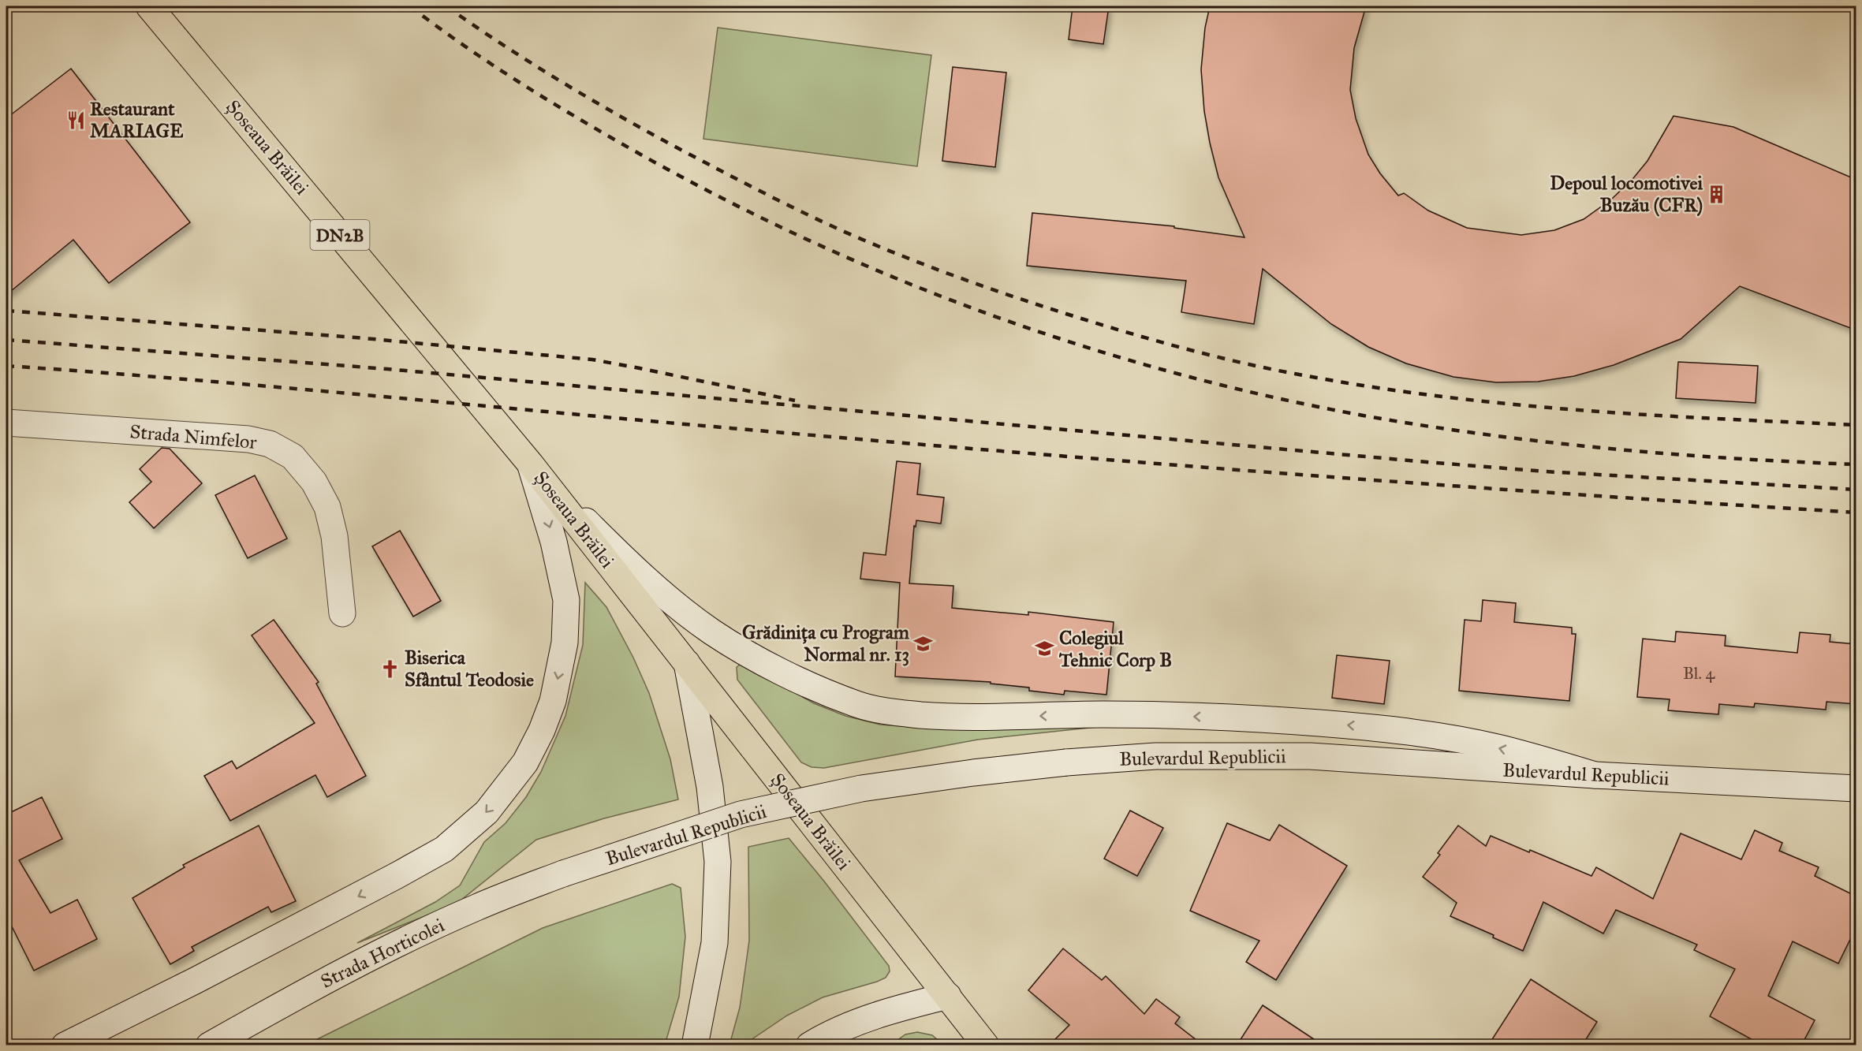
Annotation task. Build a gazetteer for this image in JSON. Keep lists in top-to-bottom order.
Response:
{
  "streets": {
    "main road": [
      "Șoseaua Brăilei",
      "DN2B",
      "Strada Nimfelor",
      "Bulevardul Republicii",
      "Strada Horticolei"
    ]
  },
  "crossings": [
    ["Bulevardul Republicii", "Strada Horticolei"]
  ],
  "places": {
    "restaurant": ["Restaurant MARIAGE"],
    "building": ["Depoul locomotivei Buzău (CFR)"],
    "school or university": ["Grădinița cu Program Normal nr. 13", "Colegiul Tehnic Corp B"],
    "church": ["Biserica Sfântul Teodosie"]
  },
  "house_numbers": ["Bl. 4"]
}
